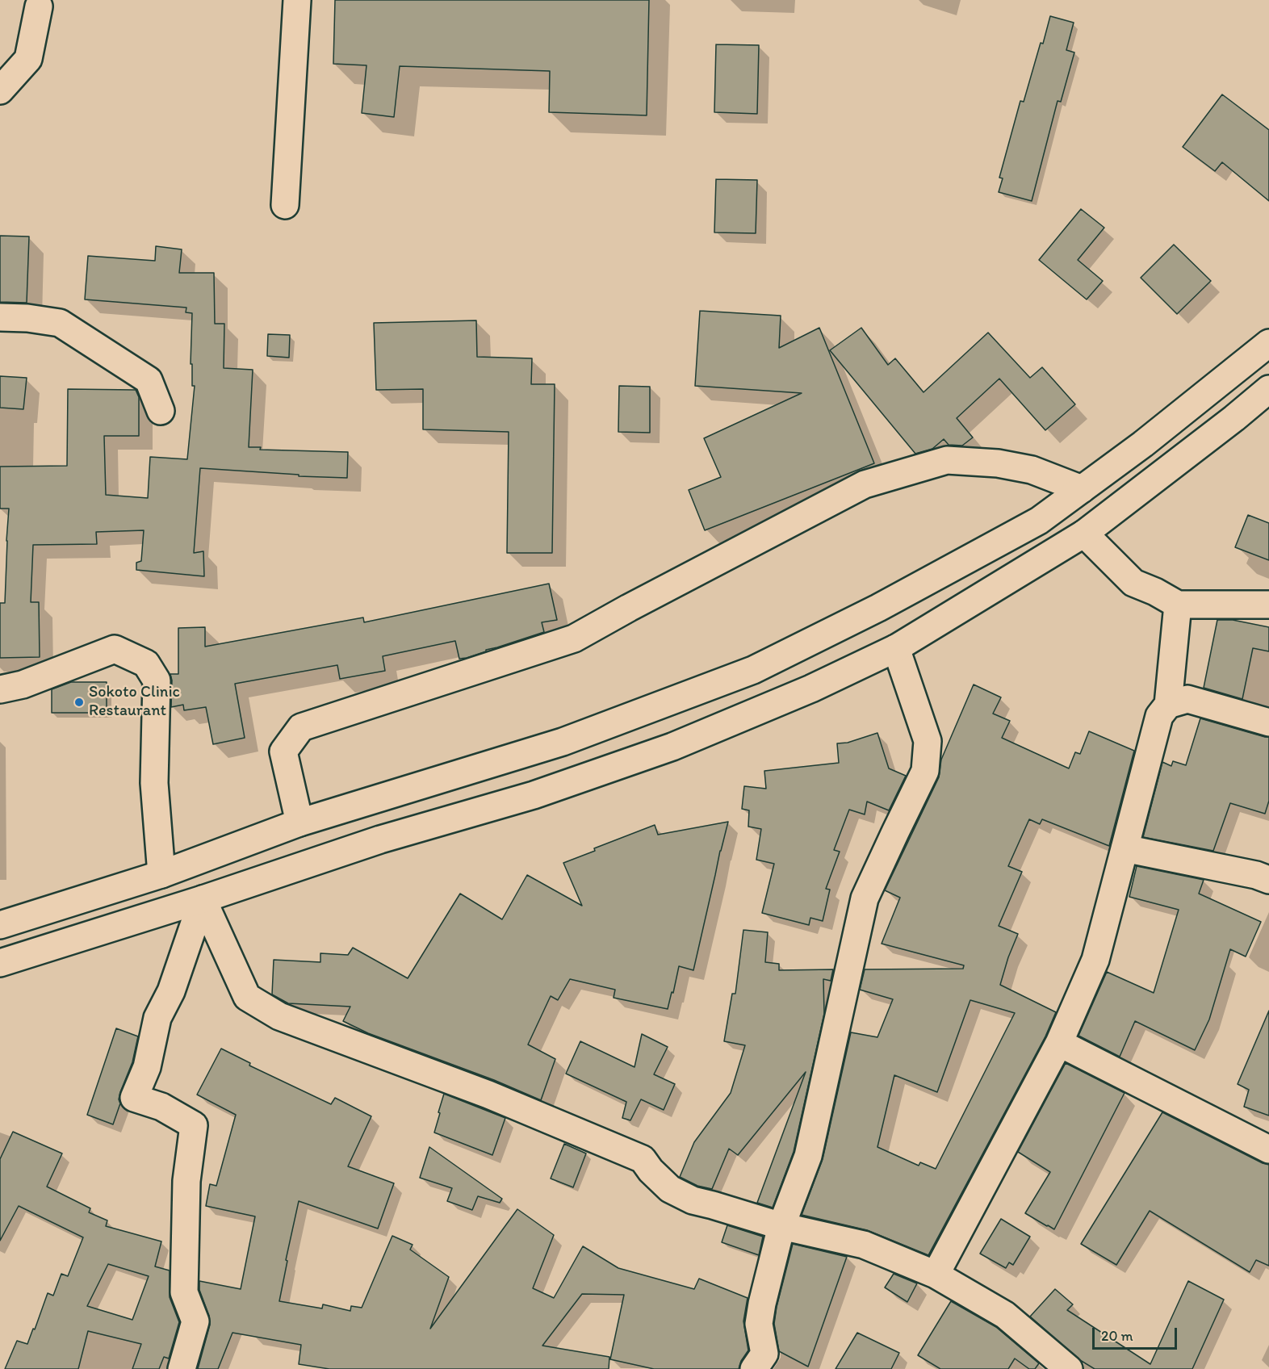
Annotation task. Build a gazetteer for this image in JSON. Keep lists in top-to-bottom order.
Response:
{
  "places": ["Sokoto Clinic Restaurant"],
  "scale_bar": "20 m"
}
